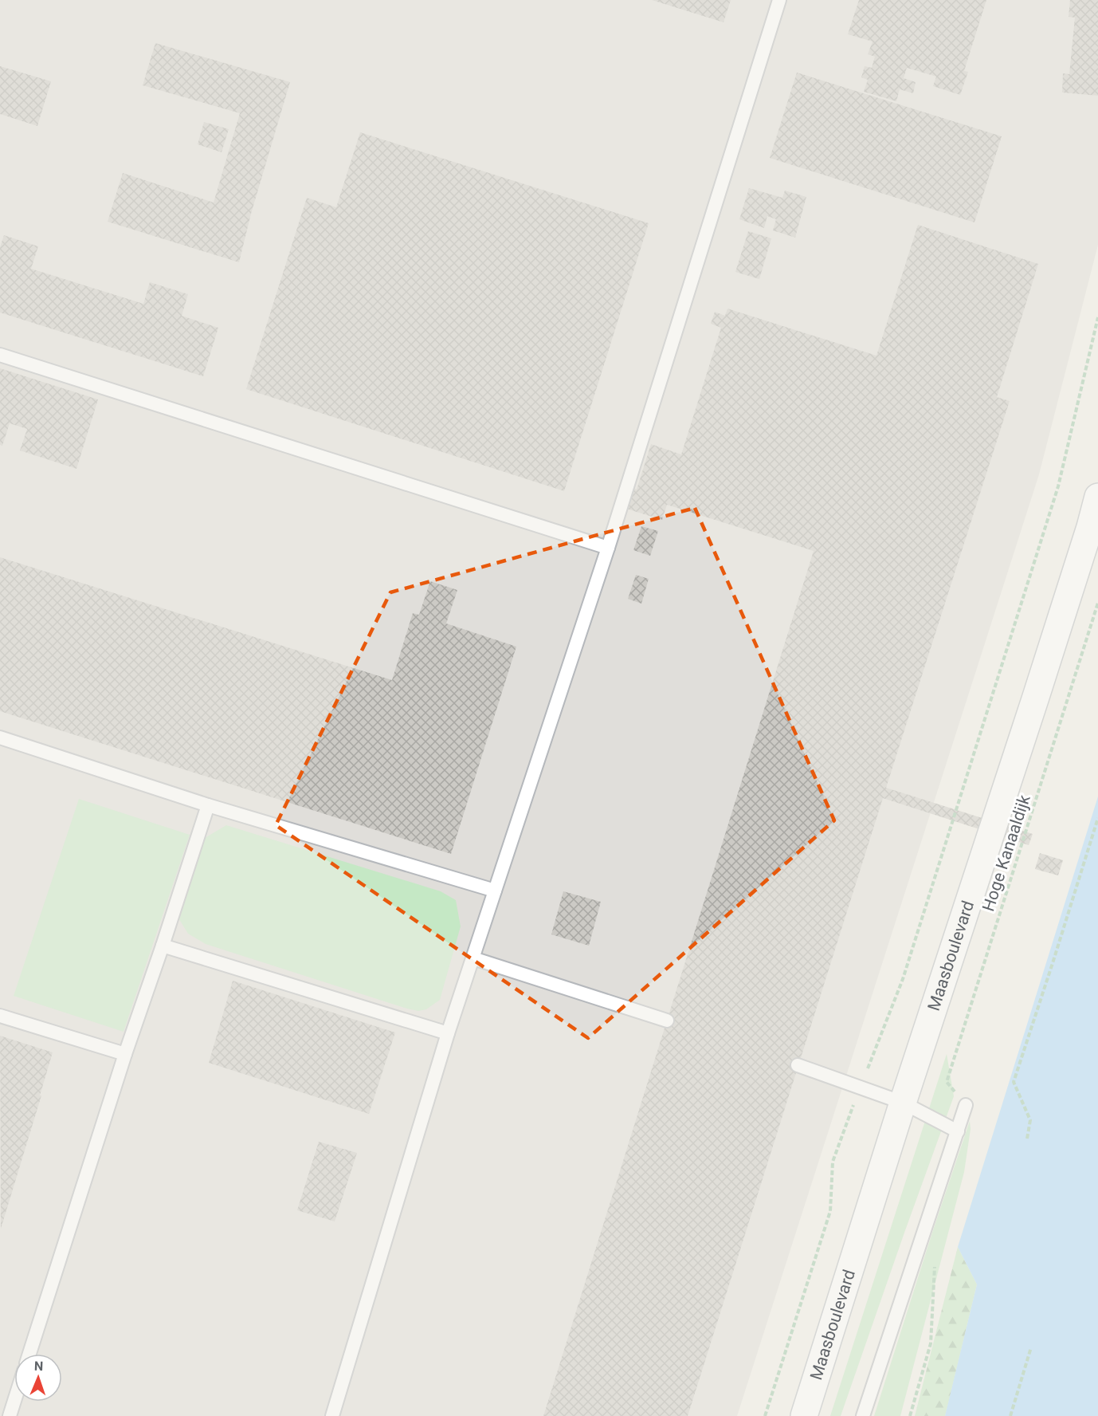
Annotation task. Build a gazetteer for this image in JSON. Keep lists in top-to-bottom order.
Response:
{
  "streets": {
    "street": ["Maasboulevard"],
    "path": ["Hoge Kanaaldijk"]
  },
  "north": "top"
}
